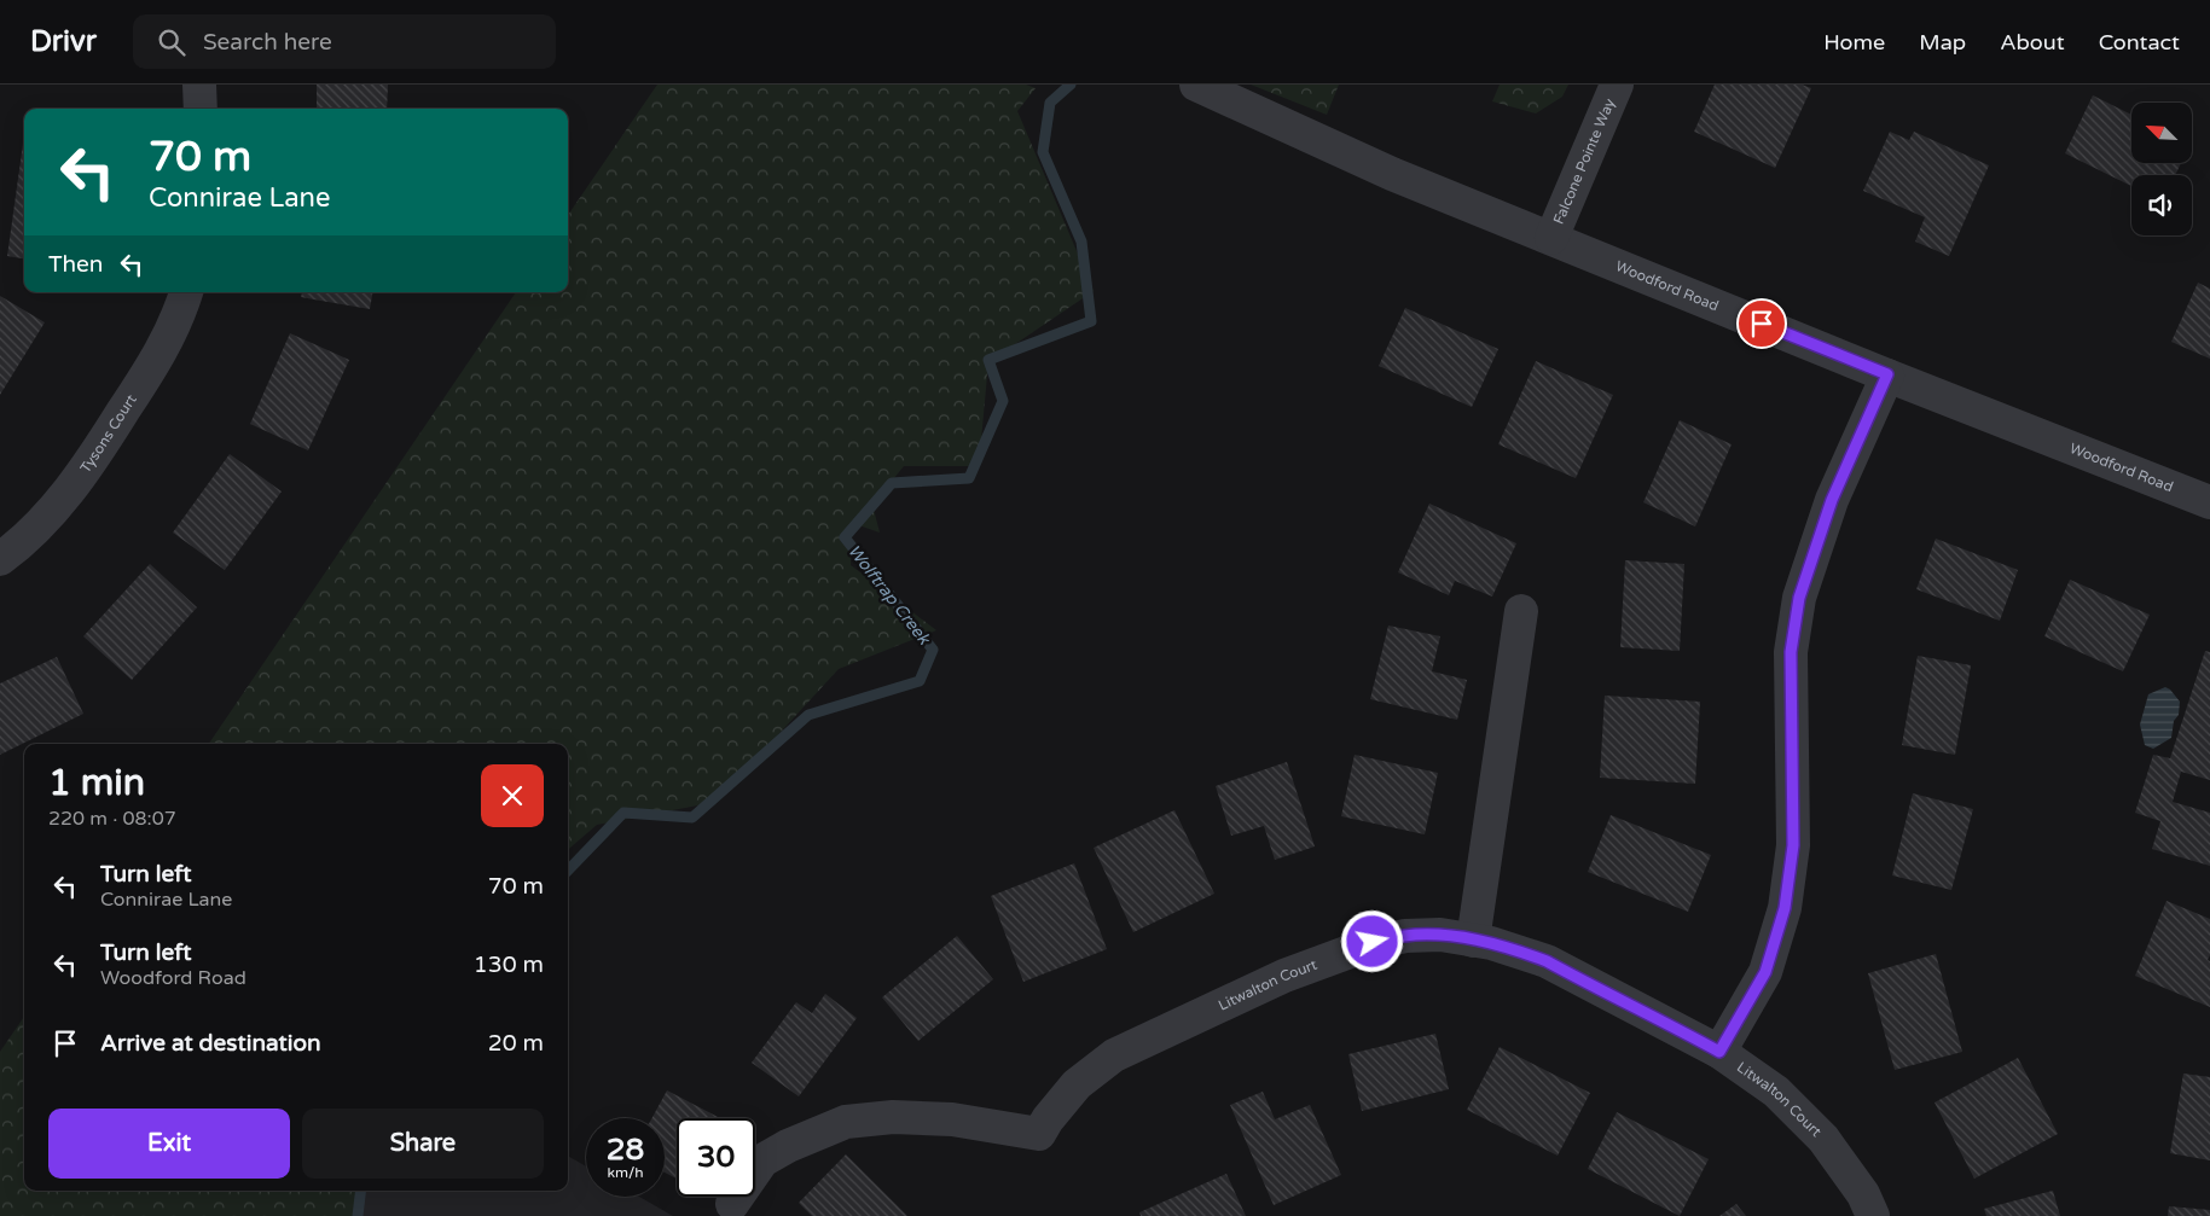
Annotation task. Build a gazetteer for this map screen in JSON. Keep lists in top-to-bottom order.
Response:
{
  "streets": {
    "street": [
      "Falcone Pointe Way",
      "Woodford Road",
      "Tysons Court",
      "Litwalton Court"
    ]
  },
  "crossings": [
    ["Falcone Pointe Way", "Woodford Road"]
  ],
  "water": ["Wolftrap Creek"],
  "north": "top left",
  "page": {
    "header": "Drivr",
    "search": "Search here",
    "nav": [
      "Home",
      "Map",
      "About",
      "Contact"
    ],
    "turn": ["70 m", "Connirae Lane"],
    "then": "Then",
    "heading": ["1 min", "220 m · 08:07"],
    "list": [
      {
        "name": "Turn left",
        "note": "Connirae Lane",
        "value": "70 m"
      },
      {
        "name": "Turn left",
        "note": "Woodford Road",
        "value": "130 m"
      },
      {
        "name": "Arrive at destination",
        "value": "20 m"
      }
    ],
    "buttons": ["Exit", "Share"],
    "speed": "28 km/h",
    "limit": "30"
  }
}
